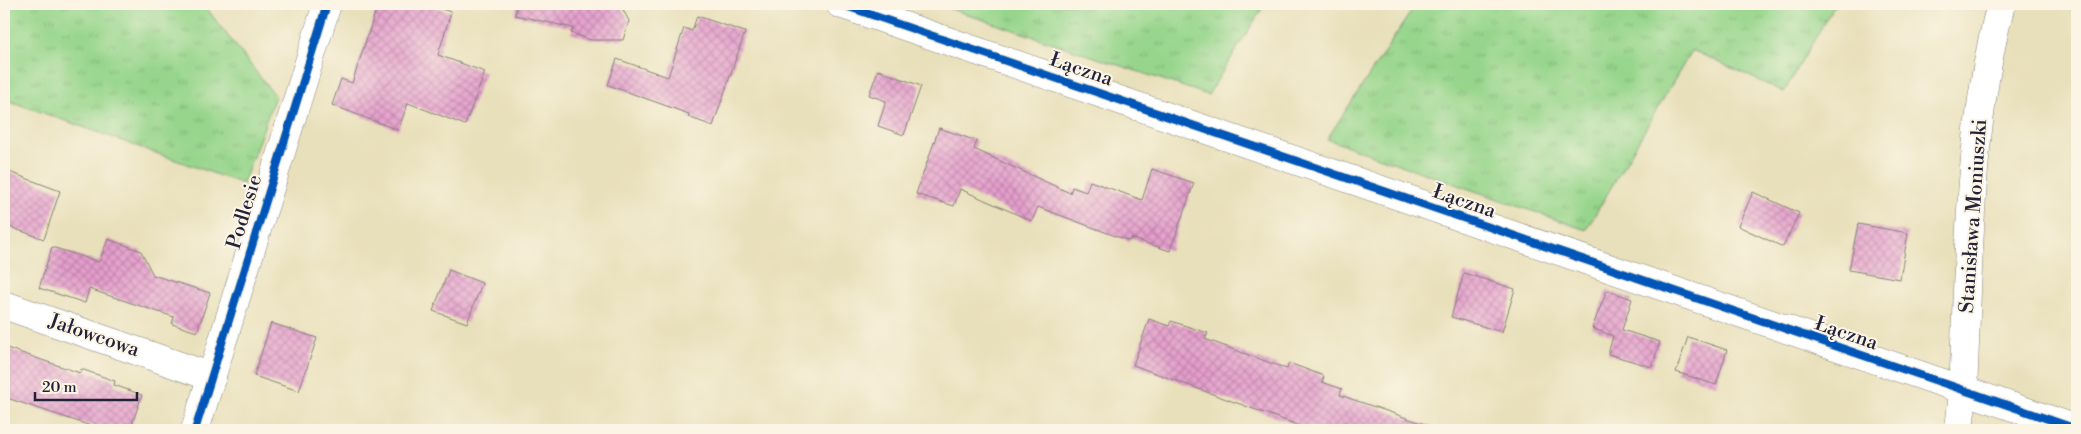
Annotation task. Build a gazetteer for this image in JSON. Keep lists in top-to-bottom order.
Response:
{
  "streets": {
    "street": [
      "Łączna",
      "Podlesie",
      "Stanisława Moniuszki",
      "Jałowcowa"
    ]
  },
  "crossings": [
    ["Łączna", "Stanisława Moniuszki"],
    ["Podlesie", "Jałowcowa"]
  ],
  "scale_bar": "20 m"
}
